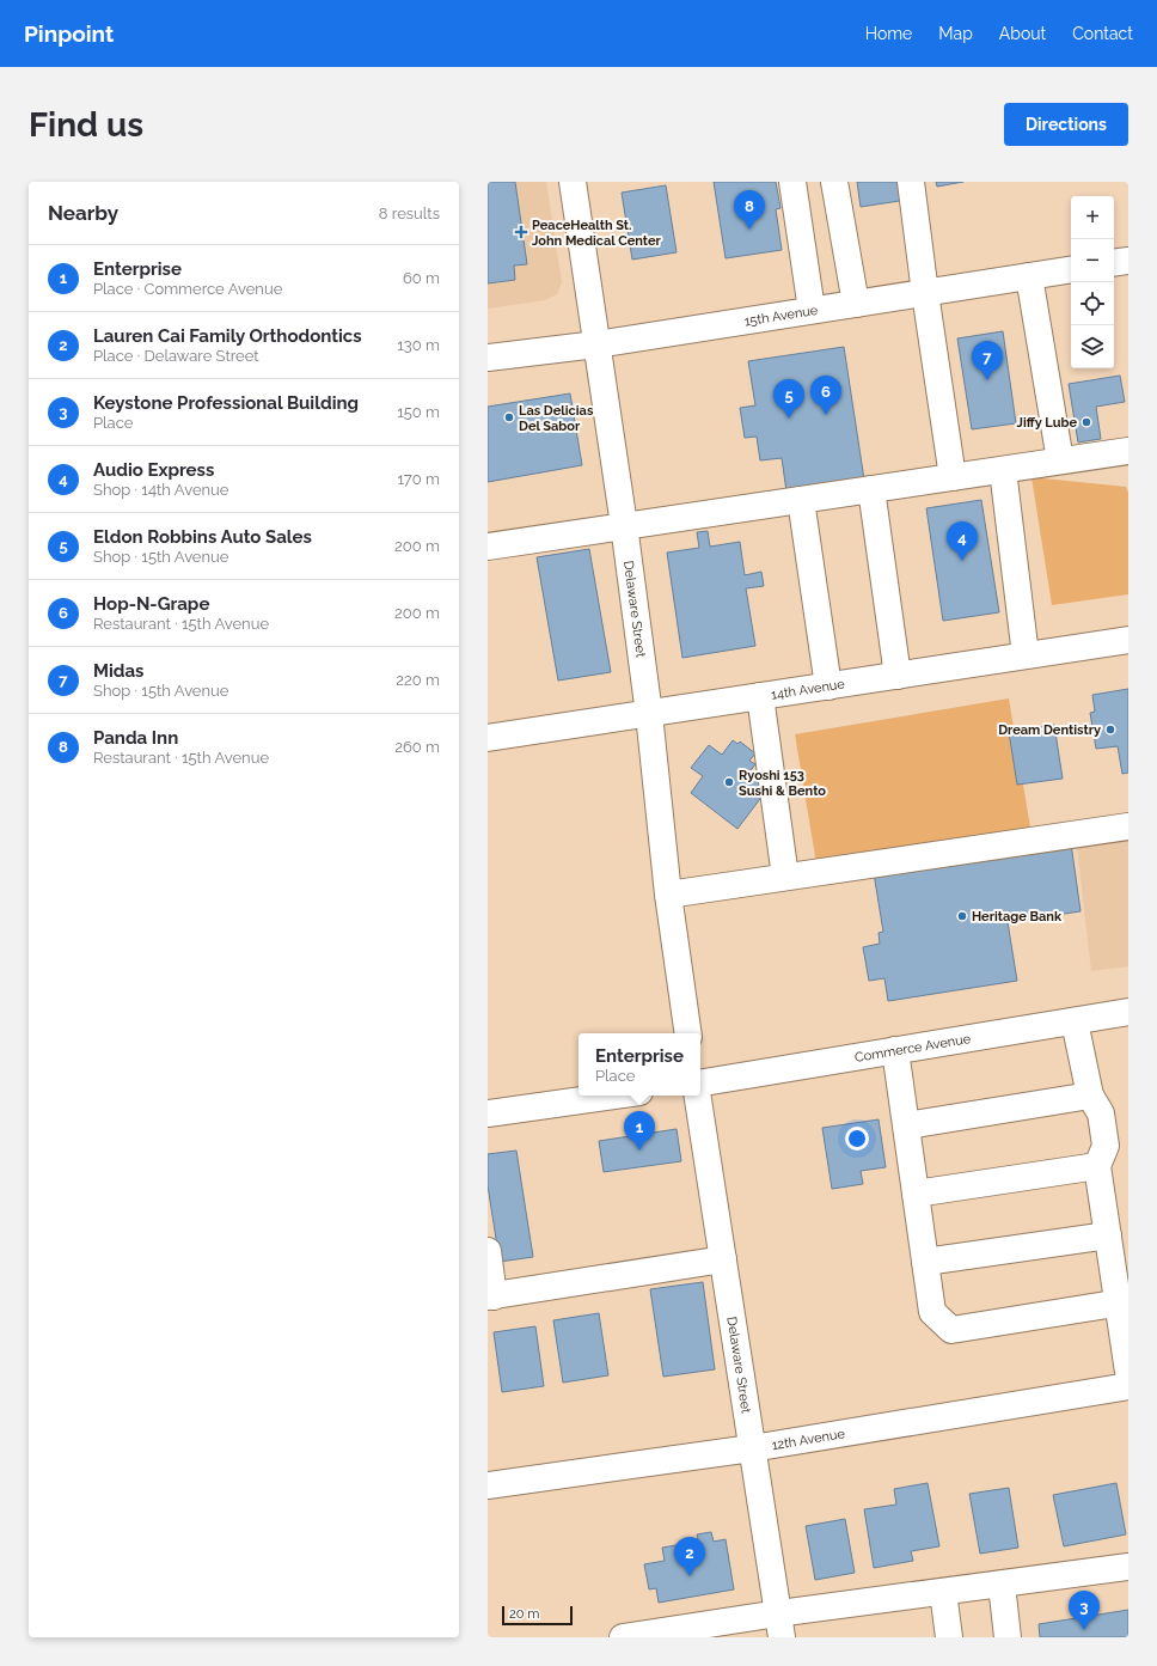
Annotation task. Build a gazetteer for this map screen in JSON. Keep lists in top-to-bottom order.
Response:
{
  "streets": {
    "street": [
      "15th Avenue",
      "Delaware Street",
      "14th Avenue",
      "Commerce Avenue",
      "12th Avenue"
    ]
  },
  "crossings": [
    ["15th Avenue", "Delaware Street"],
    ["Delaware Street", "14th Avenue"],
    ["Delaware Street", "12th Avenue"]
  ],
  "places": {
    "health": ["PeaceHealth St. John Medical Center"],
    "other": [
      "Las Delicias Del Sabor",
      "Jiffy Lube",
      "Dream Dentistry",
      "Ryoshi 153 Sushi & Bento",
      "Heritage Bank"
    ]
  },
  "scale_bar": "20 m",
  "page": {
    "header": "Pinpoint",
    "nav": [
      "Home",
      "Map",
      "About",
      "Contact"
    ],
    "buttons": "Directions",
    "title": "Find us",
    "heading": ["Nearby", "8 results"],
    "pins": [
      "8",
      "7",
      "6",
      "5",
      "4",
      "1",
      "2",
      "3"
    ],
    "map_buttons": ["+", "−"],
    "list": [
      {
        "mark": "1",
        "name": "Enterprise",
        "note": "Place · Commerce Avenue",
        "value": "60 m"
      },
      {
        "mark": "2",
        "name": "Lauren Cai Family Orthodontics",
        "note": "Place · Delaware Street",
        "value": "130 m"
      },
      {
        "mark": "3",
        "name": "Keystone Professional Building",
        "note": "Place",
        "value": "150 m"
      },
      {
        "mark": "4",
        "name": "Audio Express",
        "note": "Shop · 14th Avenue",
        "value": "170 m"
      },
      {
        "mark": "5",
        "name": "Eldon Robbins Auto Sales",
        "note": "Shop · 15th Avenue",
        "value": "200 m"
      },
      {
        "mark": "6",
        "name": "Hop-N-Grape",
        "note": "Restaurant · 15th Avenue",
        "value": "200 m"
      },
      {
        "mark": "7",
        "name": "Midas",
        "note": "Shop · 15th Avenue",
        "value": "220 m"
      },
      {
        "mark": "8",
        "name": "Panda Inn",
        "note": "Restaurant · 15th Avenue",
        "value": "260 m"
      }
    ],
    "popup": ["Enterprise", "Place"],
    "scale": "20 m"
  }
}
